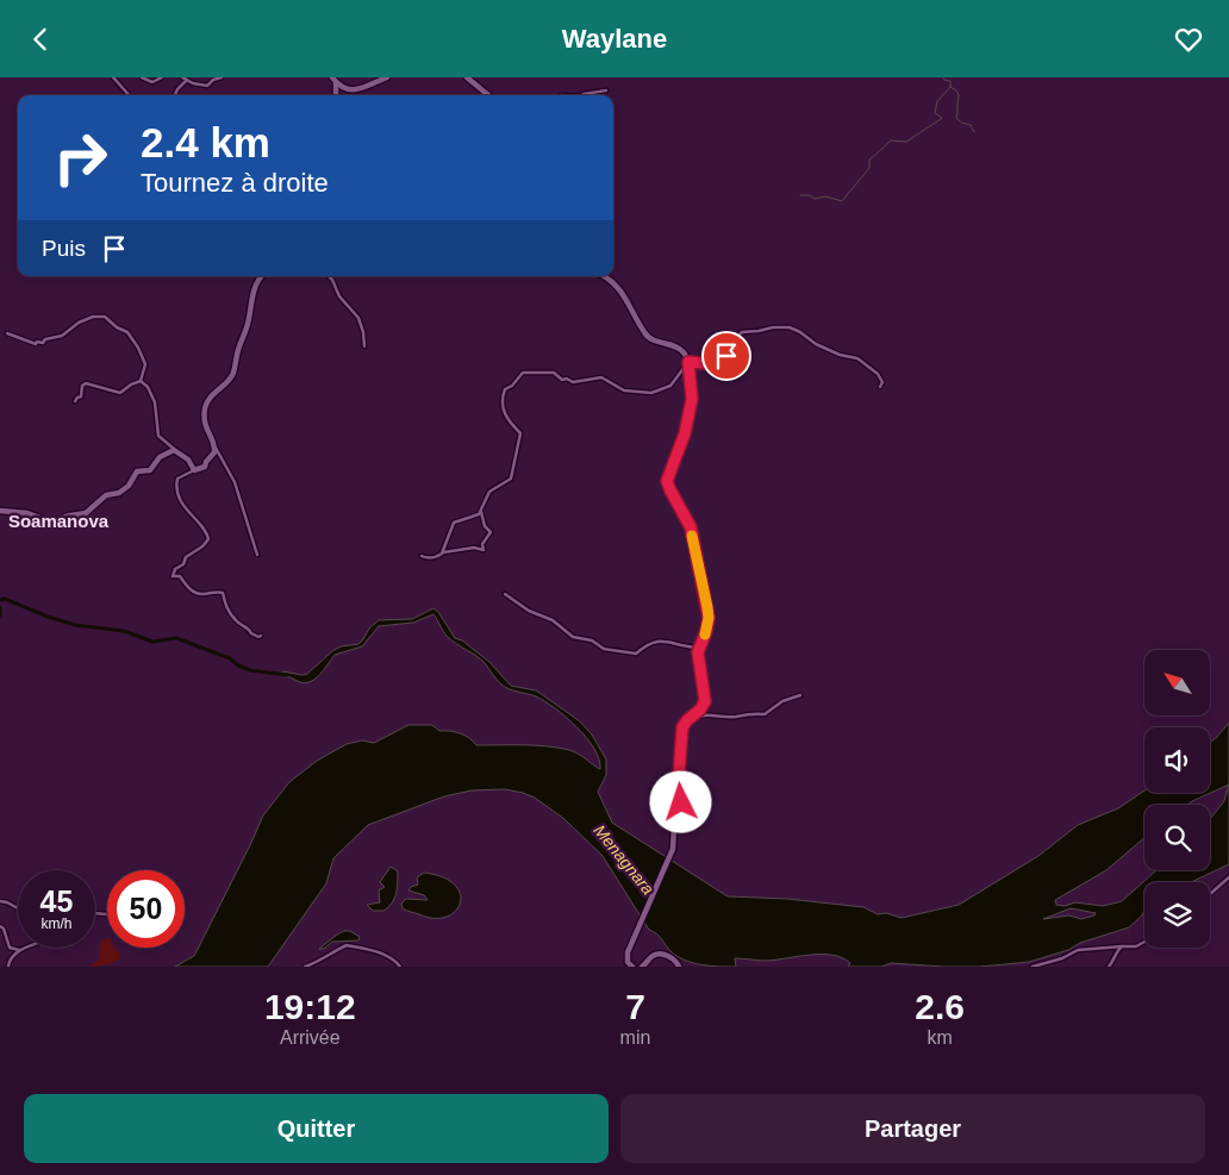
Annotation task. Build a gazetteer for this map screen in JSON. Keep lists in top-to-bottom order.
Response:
{
  "districts": ["Soamanova"],
  "water": ["Menagnara"],
  "north": "top left",
  "page": {
    "header": "Waylane",
    "turn": ["2.4 km", "Tournez à droite"],
    "then": "Puis",
    "speed": "45 km/h",
    "limit": "50",
    "eta": [
      "19:12",
      "Arrivée",
      "7",
      "min",
      "2.6",
      "km"
    ],
    "buttons": ["Quitter", "Partager"]
  }
}
